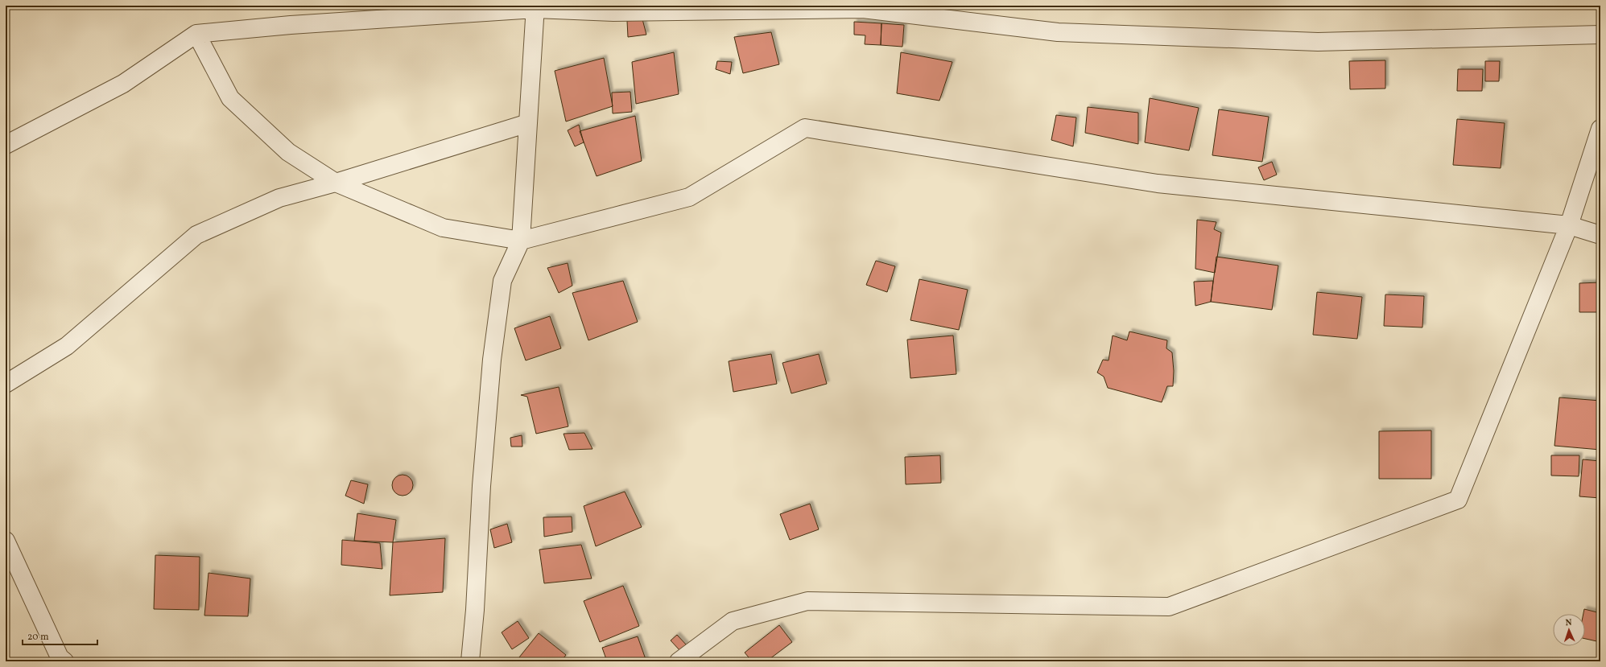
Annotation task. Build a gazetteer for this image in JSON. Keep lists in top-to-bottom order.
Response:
{
  "scale_bar": "20 m",
  "north": "top"
}
